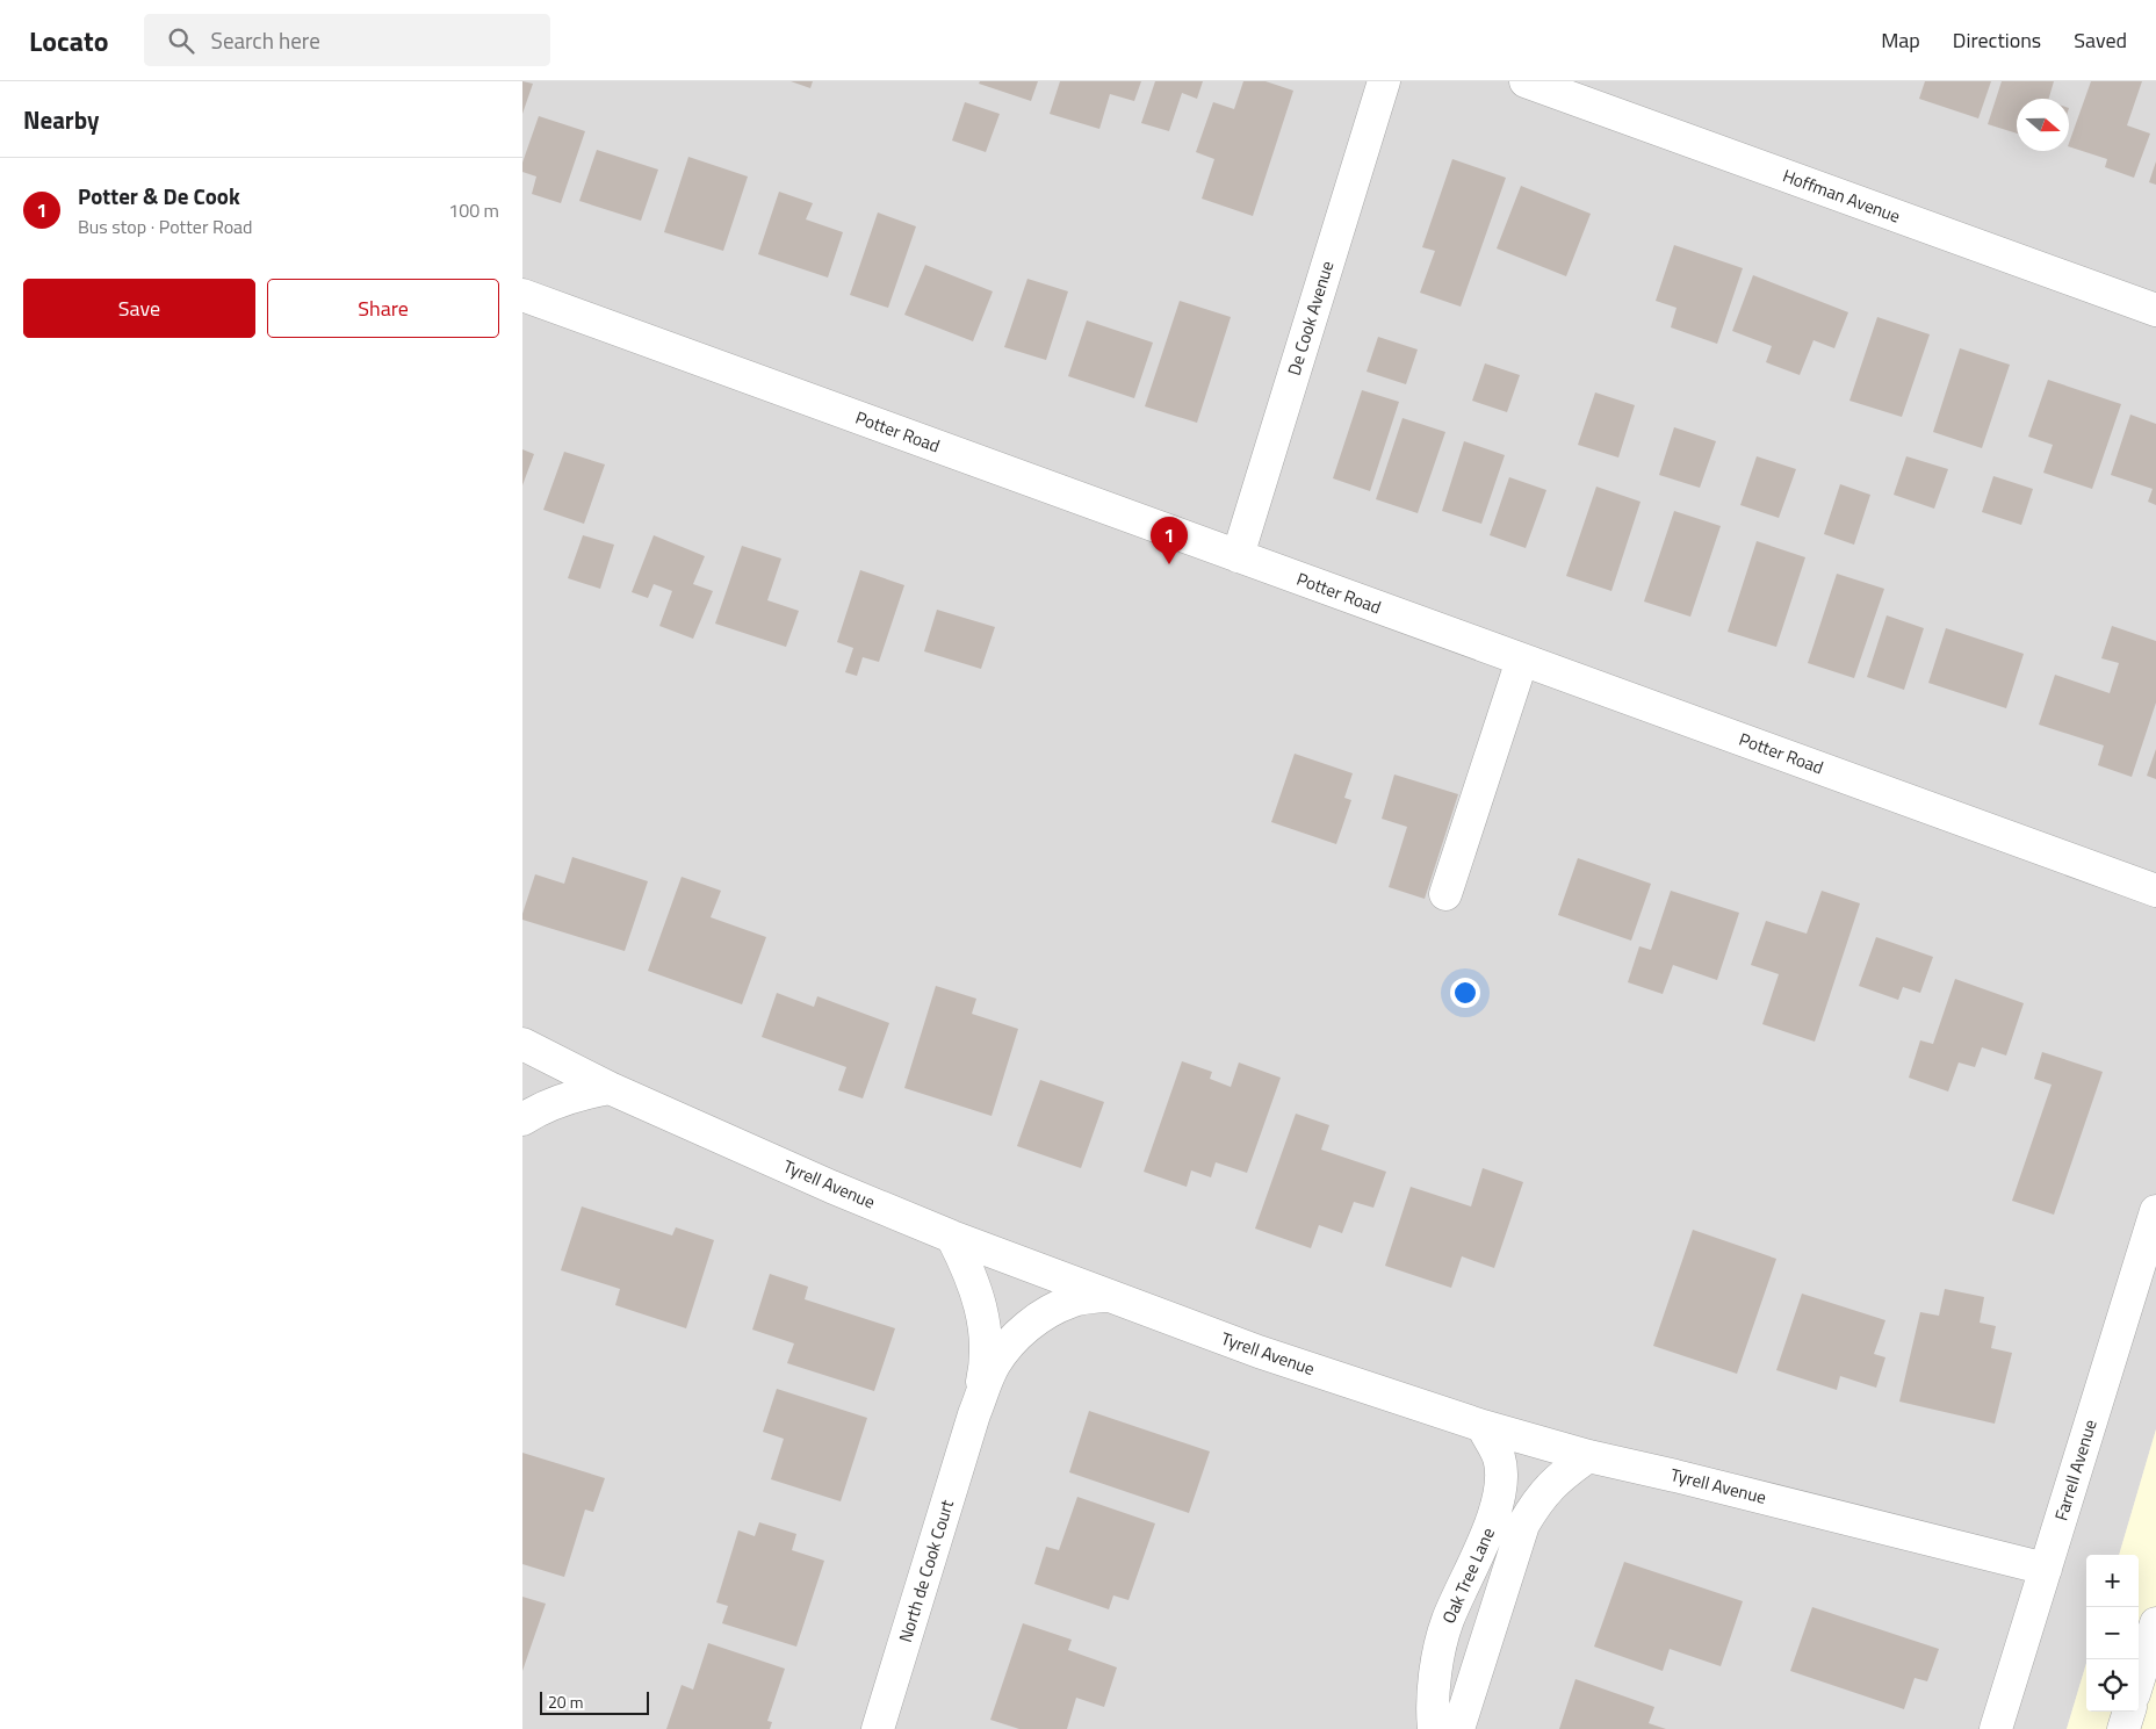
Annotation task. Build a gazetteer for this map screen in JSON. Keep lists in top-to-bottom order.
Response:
{
  "streets": {
    "street": [
      "Hoffman Avenue",
      "De Cook Avenue",
      "Potter Road",
      "Tyrell Avenue",
      "Farrell Avenue",
      "North de Cook Court",
      "Oak Tree Lane"
    ]
  },
  "crossings": [
    ["De Cook Avenue", "Potter Road"],
    ["Tyrell Avenue", "Farrell Avenue"],
    ["Tyrell Avenue", "North de Cook Court"],
    ["Tyrell Avenue", "Oak Tree Lane"]
  ],
  "scale_bar": "20 m",
  "north": "right",
  "page": {
    "header": "Locato",
    "search": "Search here",
    "nav": ["Map", "Directions", "Saved"],
    "heading": "Nearby",
    "list": [
      {
        "mark": "1",
        "name": "Potter & De Cook",
        "note": "Bus stop · Potter Road",
        "value": "100 m"
      }
    ],
    "buttons": ["Save", "Share"],
    "pins": "1",
    "map_buttons": ["+", "−"],
    "scale": "20 m"
  }
}
